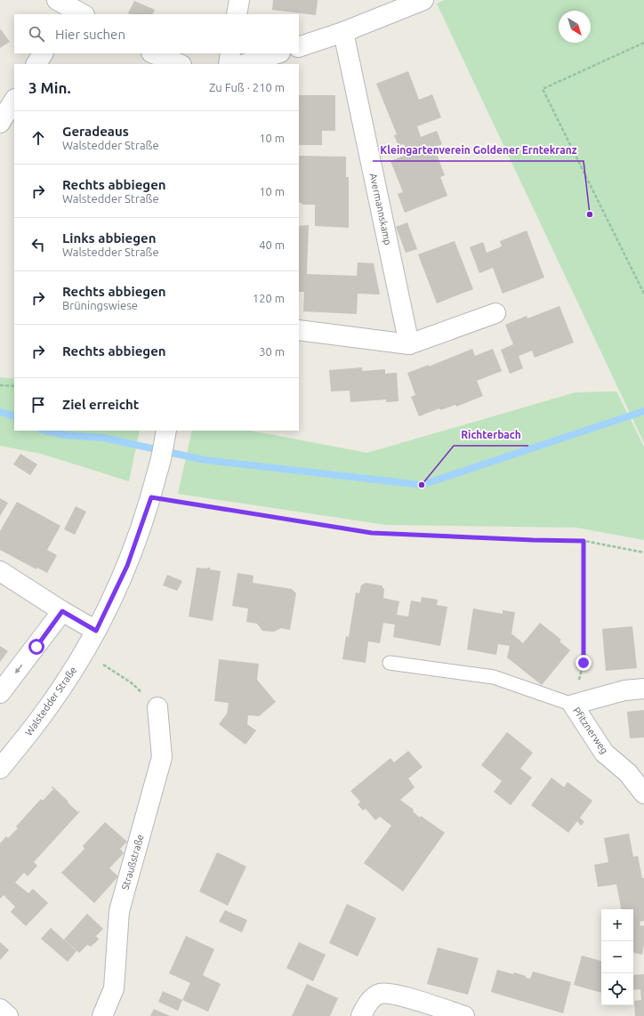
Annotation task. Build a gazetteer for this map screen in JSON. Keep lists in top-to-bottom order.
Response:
{
  "streets": {
    "street": [
      "Avermannskamp",
      "Walstedder Straße",
      "Pfitznerweg",
      "Straußstraße"
    ]
  },
  "places": ["Kleingartenverein Goldener Erntekranz", "Richterbach"],
  "north": "bottom right",
  "page": {
    "search": "Hier suchen",
    "heading": ["3 Min.", "Zu Fuß · 210 m"],
    "list": [
      ["Geradeaus", "Walstedder Straße", "10 m"],
      ["Rechts abbiegen", "Walstedder Straße", "10 m"],
      ["Links abbiegen", "Walstedder Straße", "40 m"],
      ["Rechts abbiegen", "Brüningswiese", "120 m"],
      ["Rechts abbiegen", "30 m"],
      "Ziel erreicht"
    ],
    "map_buttons": ["+", "−"]
  }
}
